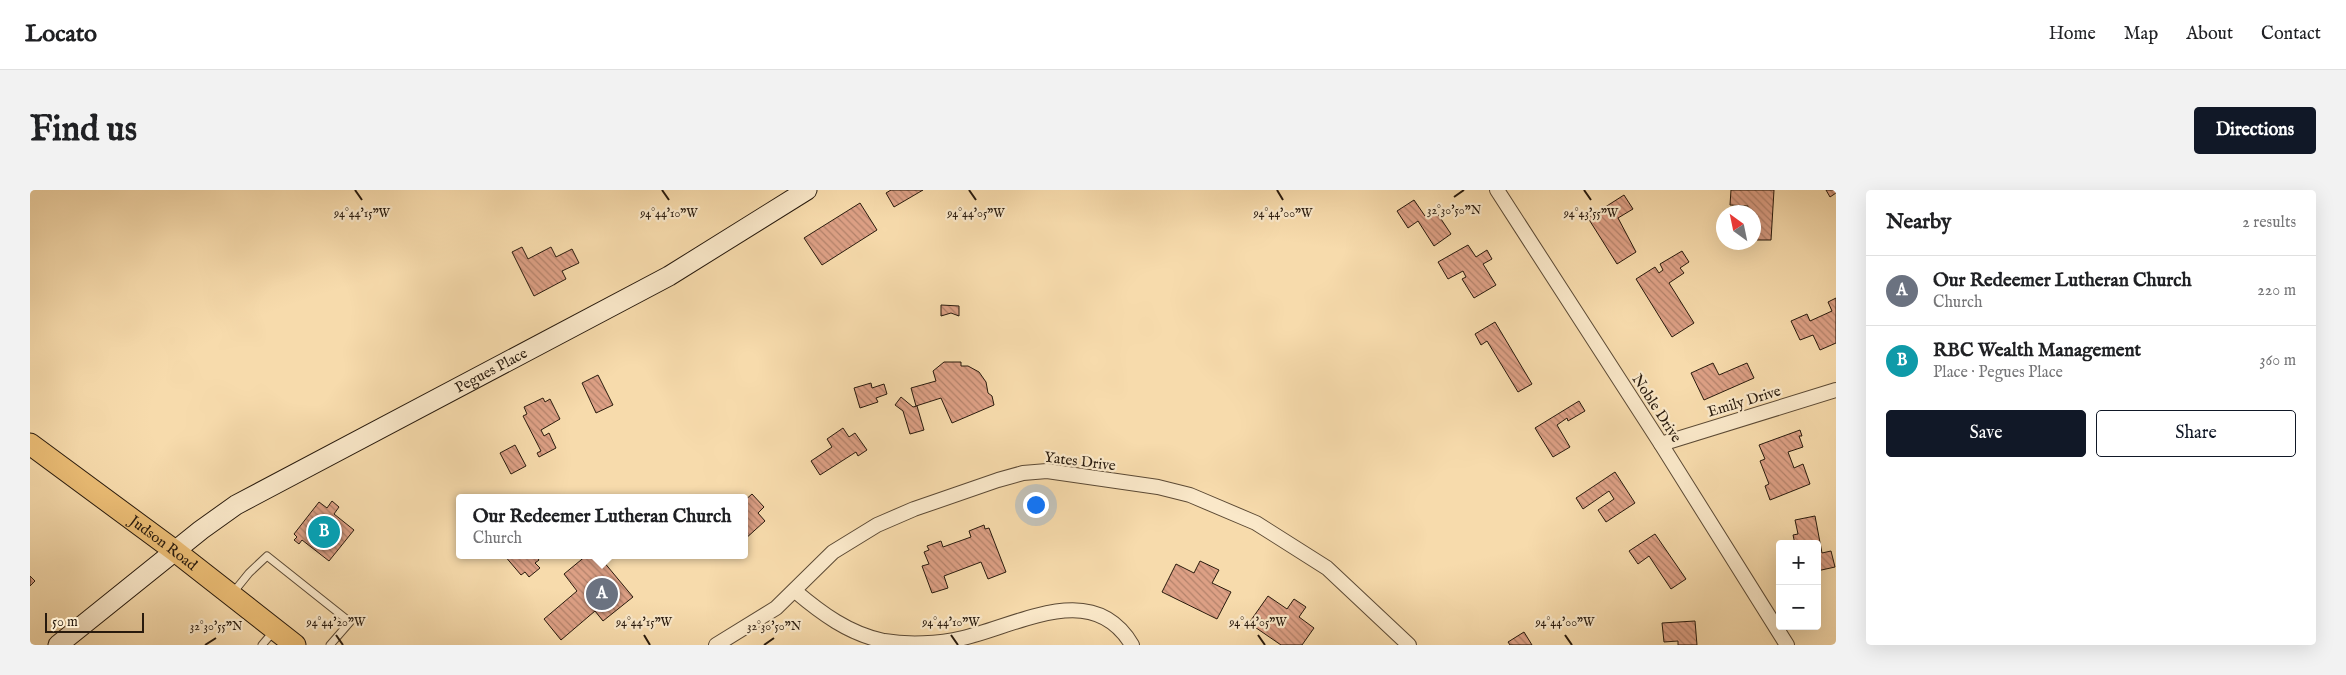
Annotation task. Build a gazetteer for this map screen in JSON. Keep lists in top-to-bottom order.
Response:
{
  "streets": {
    "main road": ["Judson Road"],
    "street": [
      "Pegues Place",
      "Emily Drive",
      "Noble Drive",
      "Yates Drive"
    ]
  },
  "crossings": [
    ["Pegues Place", "Judson Road"],
    ["Emily Drive", "Noble Drive"]
  ],
  "scale_bar": "50 m",
  "north": "top left",
  "page": {
    "header": "Locato",
    "nav": [
      "Home",
      "Map",
      "About",
      "Contact"
    ],
    "buttons": [
      "Directions",
      ["Save", "Share"]
    ],
    "title": "Find us",
    "heading": ["Nearby", "2 results"],
    "list": [
      {
        "mark": "A",
        "name": "Our Redeemer Lutheran Church",
        "note": "Church",
        "value": "220 m"
      },
      {
        "mark": "B",
        "name": "RBC Wealth Management",
        "note": "Place · Pegues Place",
        "value": "360 m"
      }
    ],
    "popup": ["Our Redeemer Lutheran Church", "Church"],
    "pins": ["B", "A"],
    "map_buttons": ["+", "−"],
    "scale": "50 m"
  },
  "coordinates": [
    "32°30'50\"N",
    "94°43'55\"W",
    "94°44'15\"W",
    "94°44'10\"W",
    "94°44'05\"W",
    "94°44'00\"W",
    "94°44'20\"W",
    "32°30'55\"N"
  ]
}
